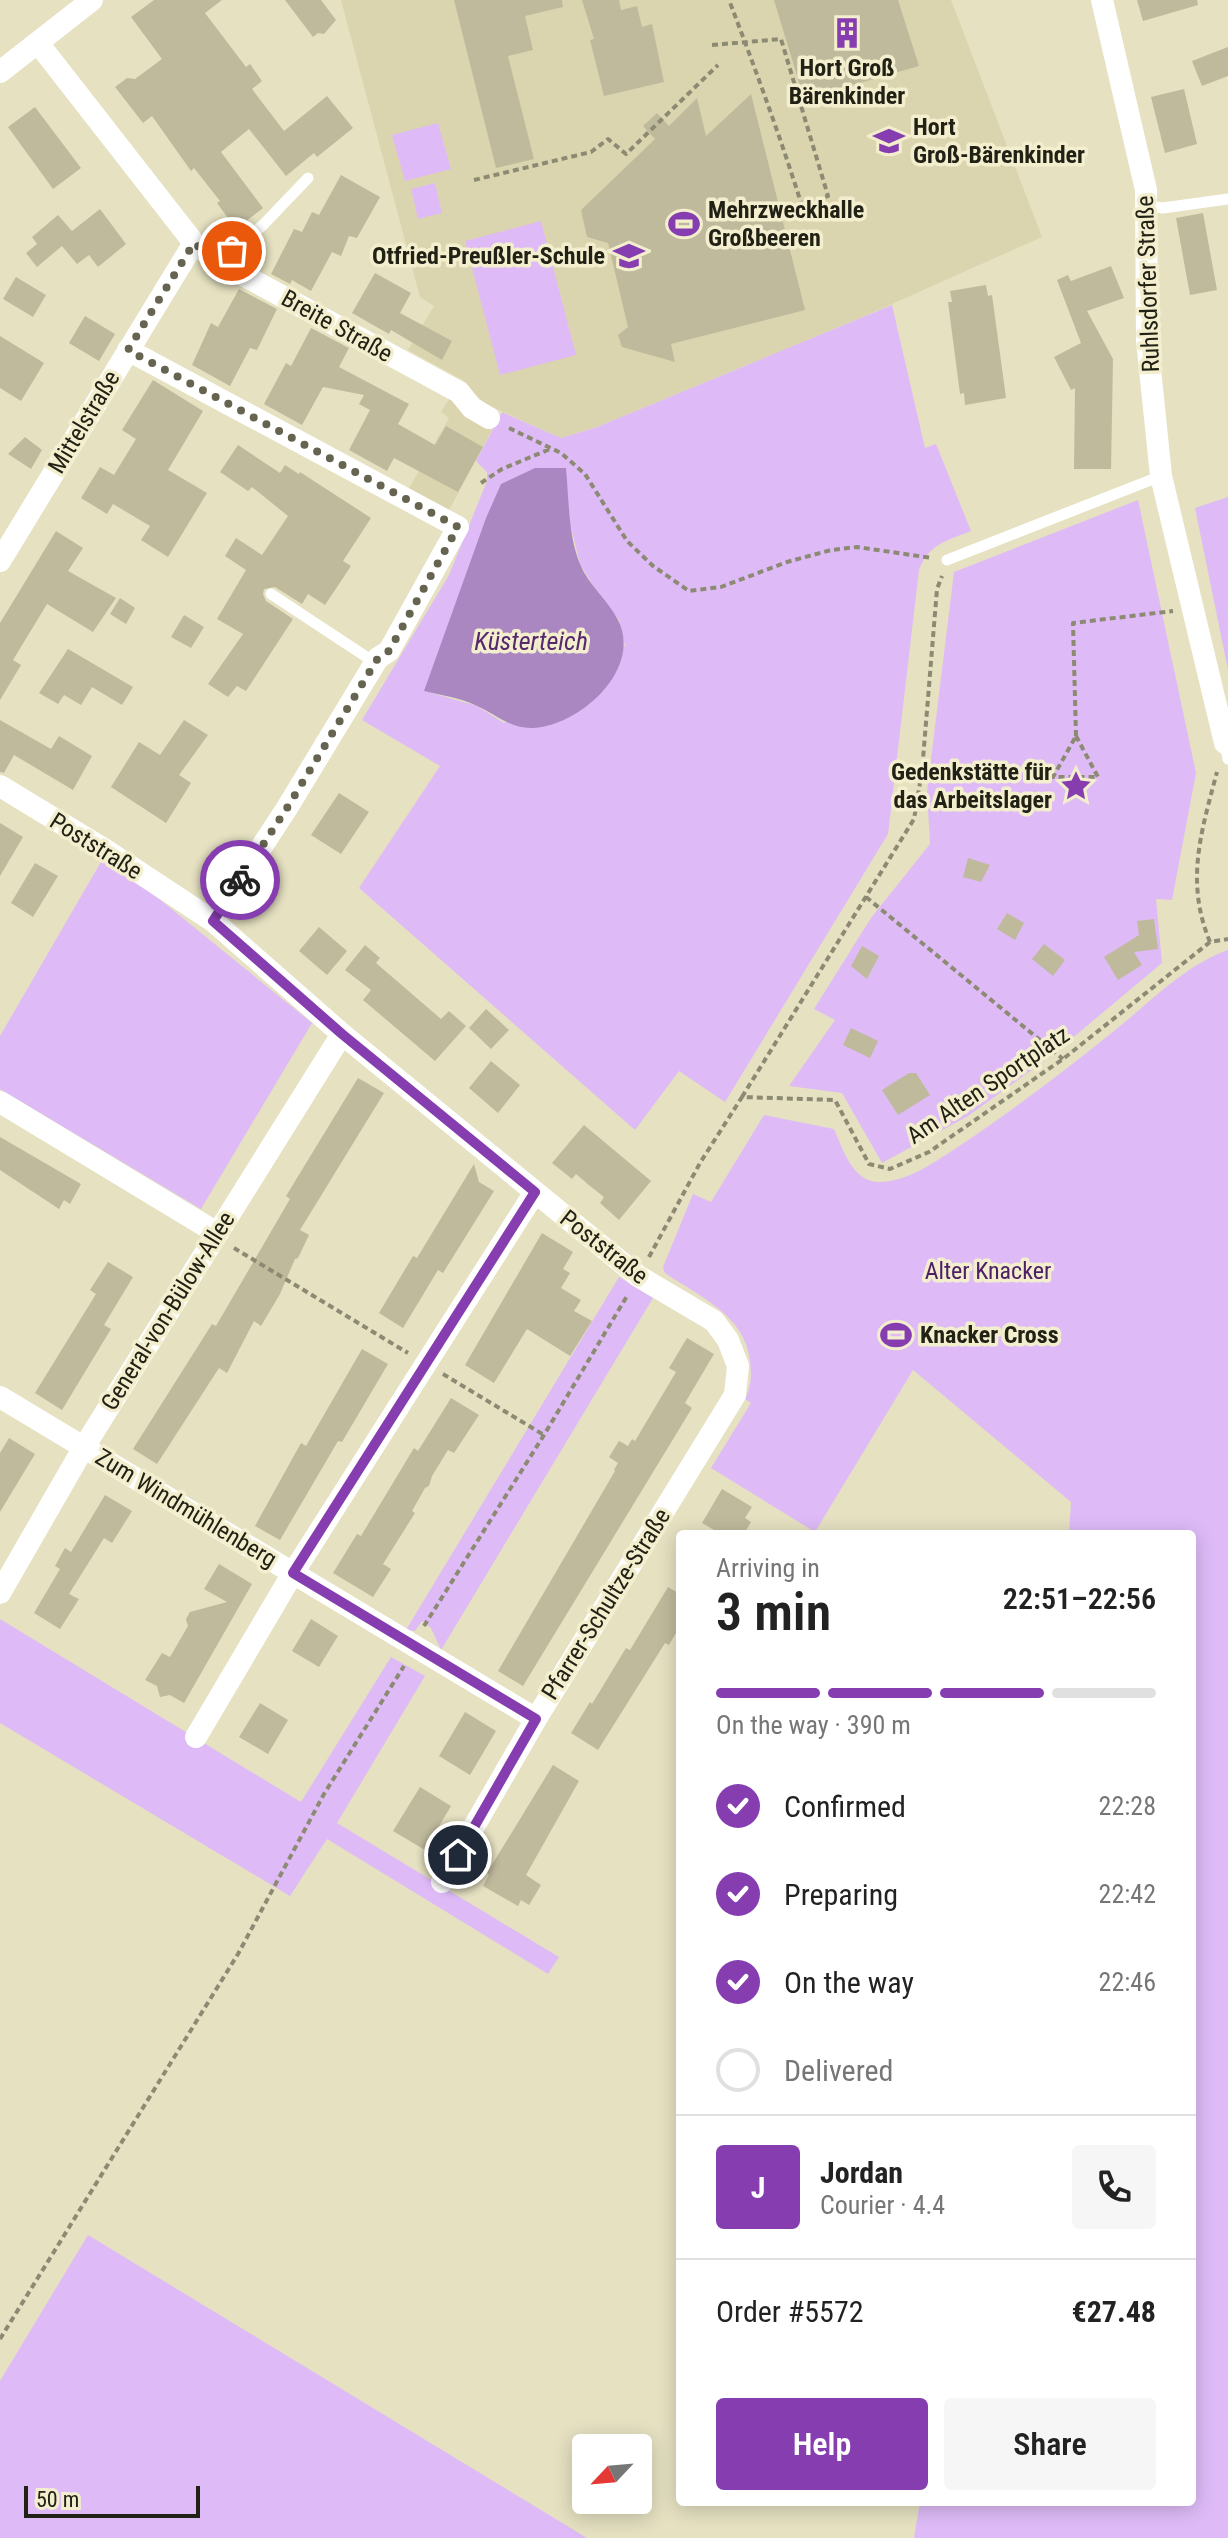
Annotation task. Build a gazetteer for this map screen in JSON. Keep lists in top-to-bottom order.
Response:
{
  "streets": {
    "street": [
      "Ruhlsdorfer Straße",
      "Breite Straße",
      "Mittelstraße",
      "Poststraße",
      "General-von-Bülow-Allee",
      "Zum Windmühlenberg",
      "Pfarrer-Schultze-Straße"
    ],
    "path": ["Am Alten Sportplatz"]
  },
  "crossings": [
    ["Breite Straße", "Mittelstraße"],
    ["Poststraße", "General-von-Bülow-Allee"],
    ["Poststraße", "Pfarrer-Schultze-Straße"],
    ["General-von-Bülow-Allee", "Zum Windmühlenberg"],
    ["Zum Windmühlenberg", "Pfarrer-Schultze-Straße"]
  ],
  "water": ["Küsterteich"],
  "parks": ["Alter Knacker"],
  "places": {
    "building": ["Hort Groß Bärenkinder"],
    "school or university": ["Hort Groß-Bärenkinder", "Otfried-Preußler-Schule"],
    "sports": ["Mehrzweckhalle Großbeeren", "Knacker Cross"],
    "place": ["Gedenkstätte für das Arbeitslager"]
  },
  "scale_bar": "50 m",
  "north": "bottom left",
  "page": {
    "heading": ["3 min", "Arriving in", "22:51–22:56"],
    "panel": [
      "Jordan",
      "Courier · 4.4",
      "Order #5572",
      "€27.48"
    ],
    "bar": "On the way · 390 m",
    "list": [
      ["Confirmed", "22:28"],
      ["Preparing", "22:42"],
      ["On the way", "22:46"],
      "Delivered"
    ],
    "round": "J",
    "buttons": ["Help", "Share"],
    "scale": "50 m"
  }
}
